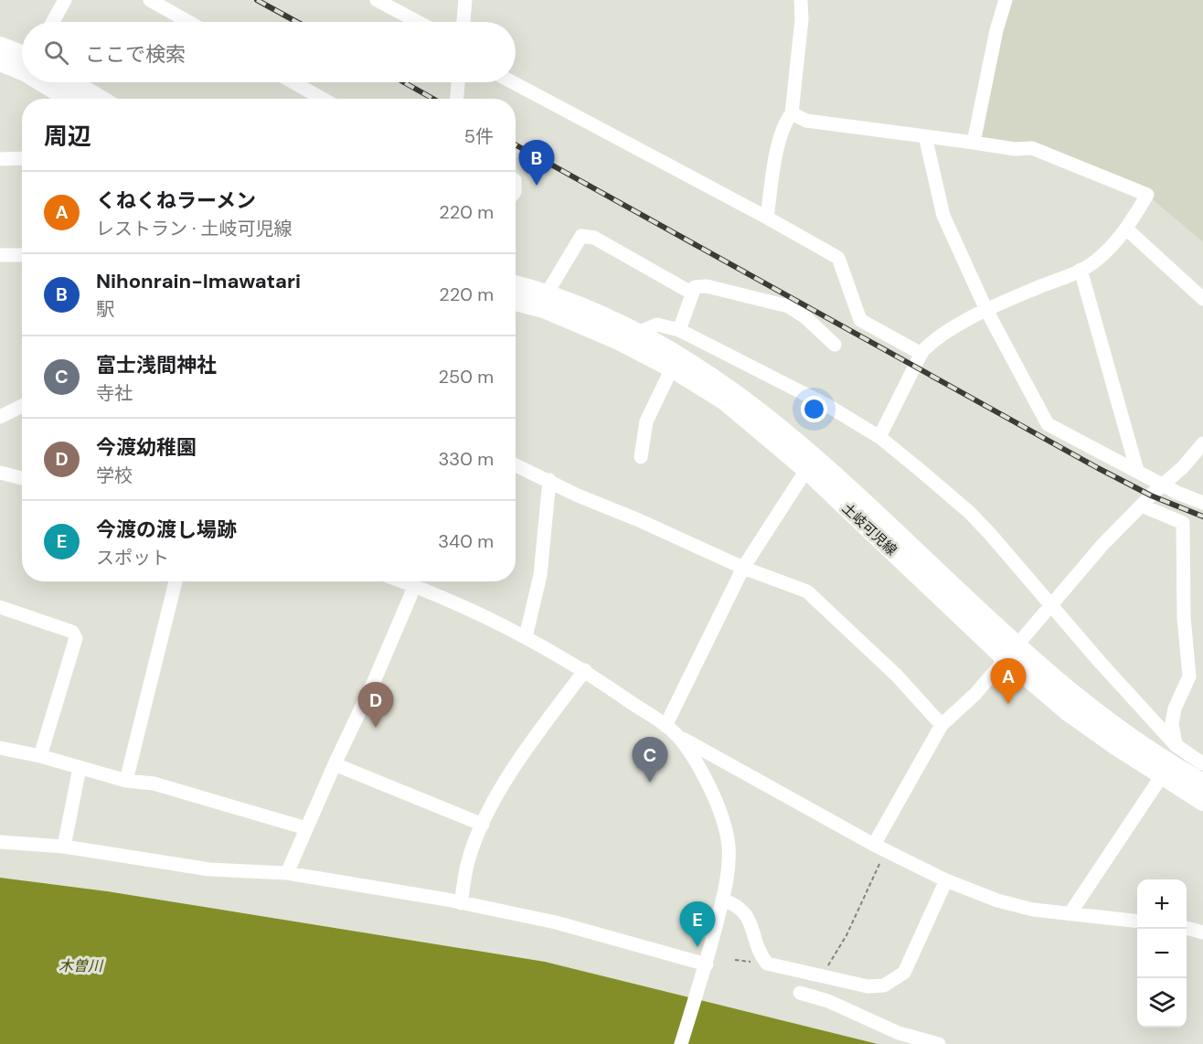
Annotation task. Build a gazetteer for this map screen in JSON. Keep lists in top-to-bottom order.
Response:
{
  "streets": {
    "main road": ["土岐可児線"]
  },
  "water": ["木曽川"],
  "page": {
    "search": "ここで検索",
    "heading": ["周辺", "5件"],
    "pins": [
      "B",
      "A",
      "D",
      "C",
      "E"
    ],
    "list": [
      {
        "mark": "A",
        "name": "くねくねラーメン",
        "note": "レストラン · 土岐可児線",
        "value": "220 m"
      },
      {
        "mark": "B",
        "name": "Nihonrain-Imawatari",
        "note": "駅",
        "value": "220 m"
      },
      {
        "mark": "C",
        "name": "富士浅間神社",
        "note": "寺社",
        "value": "250 m"
      },
      {
        "mark": "D",
        "name": "今渡幼稚園",
        "note": "学校",
        "value": "330 m"
      },
      {
        "mark": "E",
        "name": "今渡の渡し場跡",
        "note": "スポット",
        "value": "340 m"
      }
    ],
    "map_buttons": ["+", "−"]
  }
}
